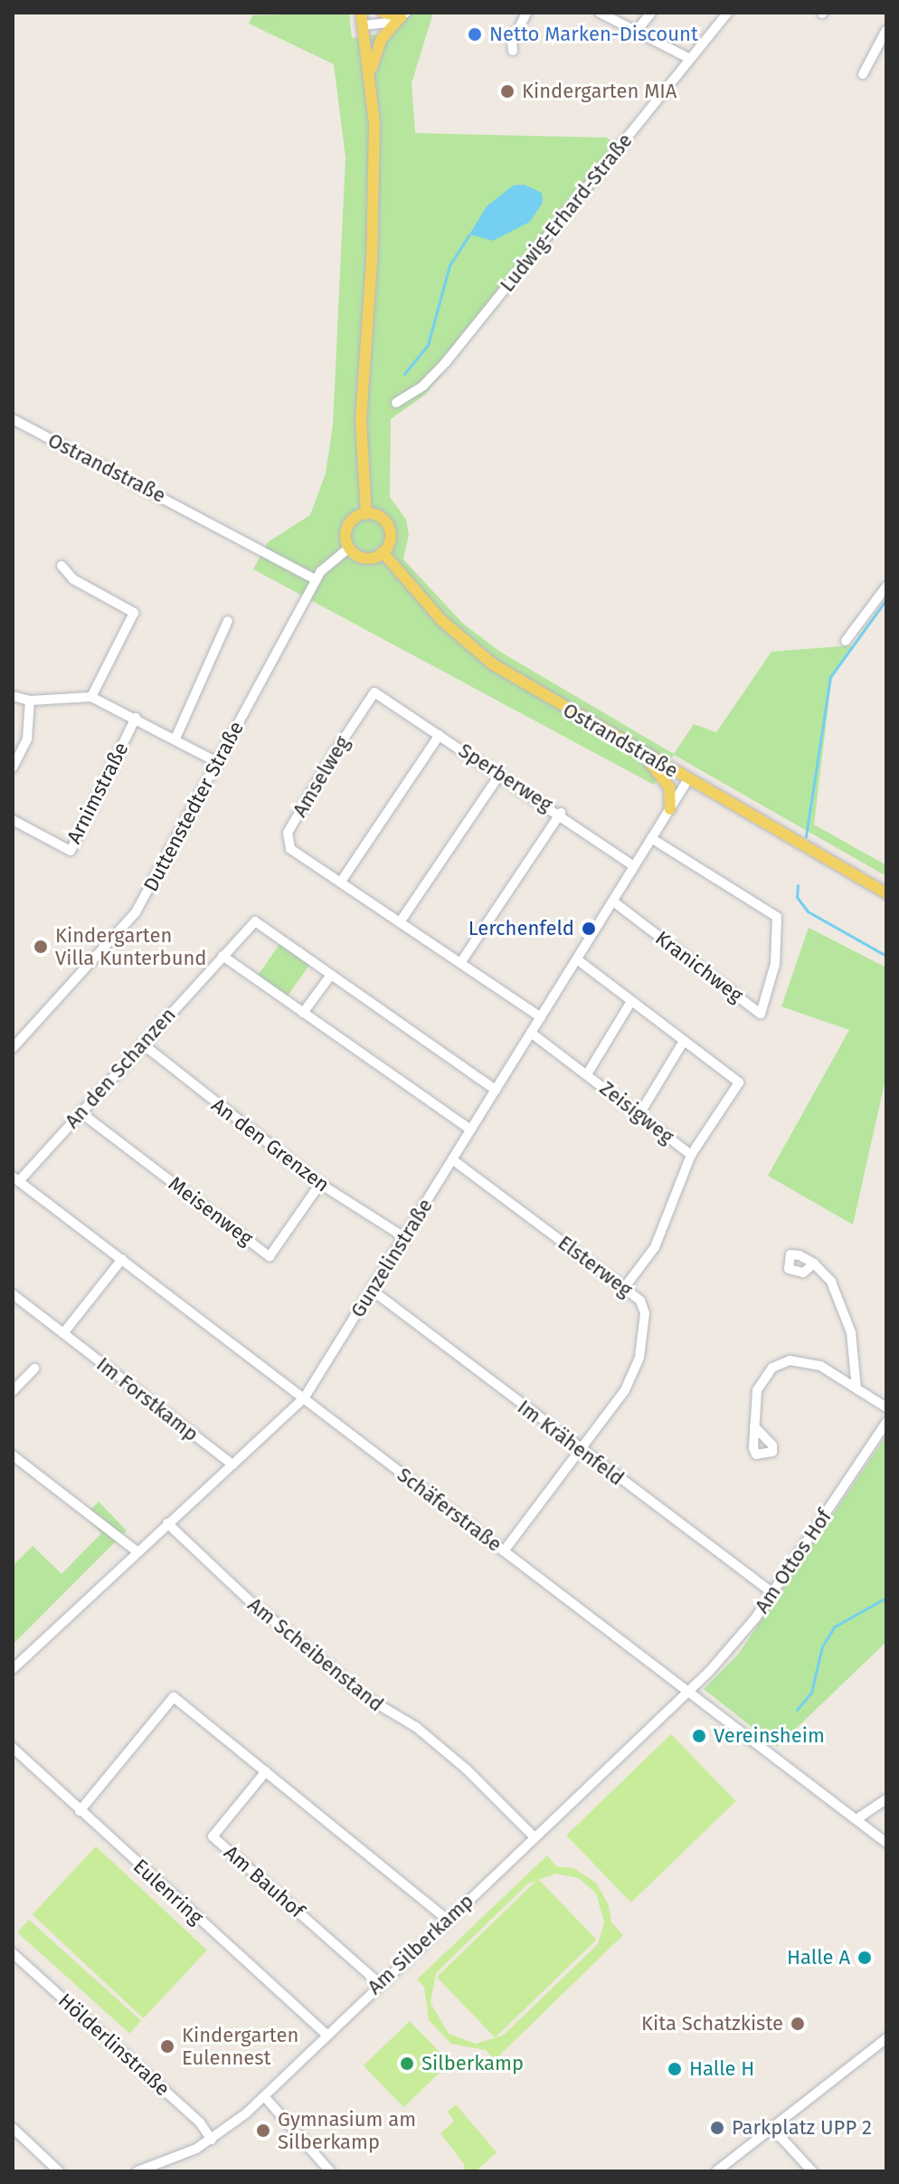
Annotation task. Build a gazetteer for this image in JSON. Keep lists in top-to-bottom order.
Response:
{
  "streets": {
    "main road": ["Ostrandstraße"],
    "street": [
      "Ludwig-Erhard-Straße",
      "Amselweg",
      "Sperberweg",
      "Arnimstraße",
      "Duttenstedter Straße",
      "Kranichweg",
      "An den Schanzen",
      "Zeisigweg",
      "An den Grenzen",
      "Meisenweg",
      "Gunzelinstraße",
      "Elsterweg",
      "Im Forstkamp",
      "Im Krähenfeld",
      "Schäferstraße",
      "Am Ottos Hof",
      "Am Scheibenstand",
      "Am Bauhof",
      "Eulenring",
      "Am Silberkamp",
      "Hölderlinstraße"
    ]
  },
  "crossings": [
    ["Ostrandstraße", "Duttenstedter Straße"],
    ["Ostrandstraße", "Gunzelinstraße"],
    ["Amselweg", "Sperberweg"],
    ["Amselweg", "Gunzelinstraße"],
    ["Sperberweg", "Gunzelinstraße"],
    ["Kranichweg", "Gunzelinstraße"],
    ["An den Schanzen", "An den Grenzen"],
    ["An den Schanzen", "Meisenweg"],
    ["An den Schanzen", "Gunzelinstraße"],
    ["An den Schanzen", "Schäferstraße"],
    ["Zeisigweg", "Gunzelinstraße"],
    ["Zeisigweg", "Elsterweg"],
    ["An den Grenzen", "Meisenweg"],
    ["An den Grenzen", "Gunzelinstraße"],
    ["Gunzelinstraße", "Elsterweg"],
    ["Gunzelinstraße", "Im Forstkamp"],
    ["Gunzelinstraße", "Im Krähenfeld"],
    ["Gunzelinstraße", "Schäferstraße"],
    ["Gunzelinstraße", "Am Scheibenstand"],
    ["Elsterweg", "Im Krähenfeld"],
    ["Elsterweg", "Schäferstraße"],
    ["Im Krähenfeld", "Am Ottos Hof"],
    ["Schäferstraße", "Am Ottos Hof"],
    ["Schäferstraße", "Am Silberkamp"],
    ["Am Ottos Hof", "Am Silberkamp"],
    ["Am Scheibenstand", "Am Silberkamp"],
    ["Am Bauhof", "Am Silberkamp"],
    ["Eulenring", "Am Silberkamp"],
    ["Am Silberkamp", "Hölderlinstraße"]
  ],
  "places": [
    "Netto Marken-Discount",
    "Kindergarten MIA",
    "Lerchenfeld",
    "Kindergarten Villa Kunterbund",
    "Vereinsheim",
    "Halle A",
    "Kita Schatzkiste",
    "Kindergarten Eulennest",
    "Silberkamp",
    "Halle H",
    "Parkplatz UPP 2",
    "Gymnasium am Silberkamp"
  ]
}
